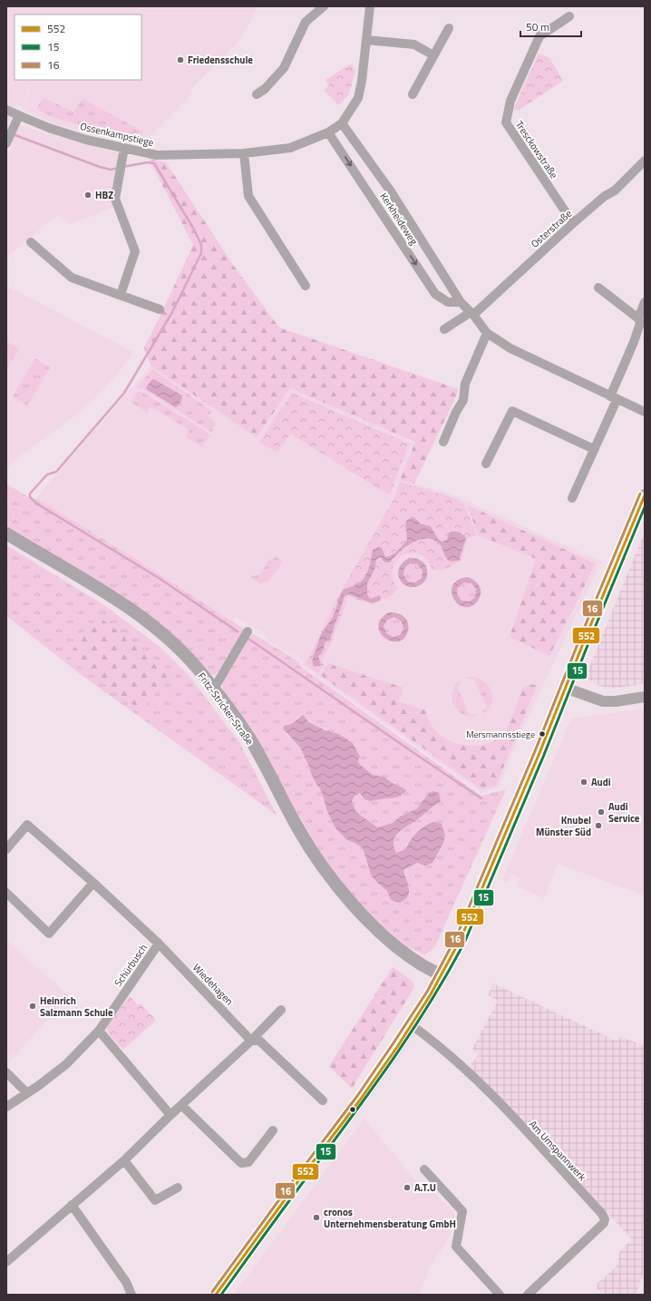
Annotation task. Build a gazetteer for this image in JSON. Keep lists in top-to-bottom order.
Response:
{
  "streets": {
    "main road": ["Fritz-Stricker-Straße"],
    "street": [
      "Ossenkampstiege",
      "Tresckowstraße",
      "Kerkheideweg",
      "Osterstraße",
      "Schürbusch",
      "Wiedehagen",
      "Am Umspannwerk"
    ]
  },
  "crossings": [
    ["Ossenkampstiege", "Kerkheideweg"],
    ["Tresckowstraße", "Osterstraße"],
    ["Kerkheideweg", "Osterstraße"],
    ["Schürbusch", "Wiedehagen"]
  ],
  "places": [
    "Friedensschule",
    "HBZ",
    "Mersmannsstiege",
    "Audi",
    "Audi Service",
    "Knubel Münster Süd",
    "Heinrich Salzmann Schule",
    "A.T.U",
    "cronos Unternehmensberatung GmbH"
  ],
  "lines": ["transit line 16", "transit line 552", "transit line 15"],
  "legend": ["552", "15", "16"],
  "scale_bar": "50 m"
}
